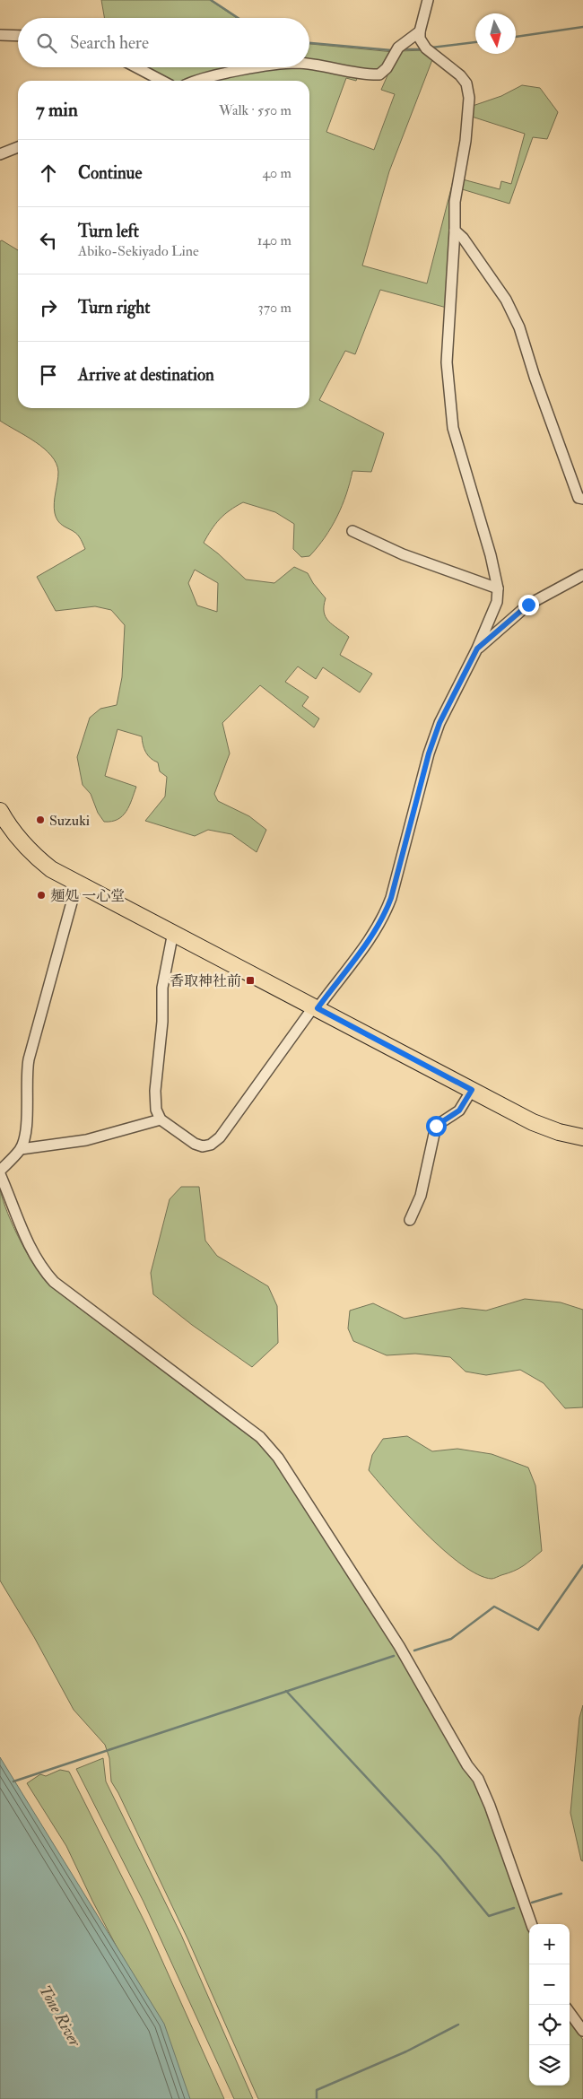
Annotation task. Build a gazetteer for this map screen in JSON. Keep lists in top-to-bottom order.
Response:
{
  "water": ["Tone River"],
  "places": {
    "other": ["Suzuki", "麺処 一心堂"],
    "transit": ["香取神社前"]
  },
  "north": "bottom",
  "page": {
    "search": "Search here",
    "heading": ["7 min", "Walk · 550 m"],
    "list": [
      ["Continue", "40 m"],
      ["Turn left", "Abiko-Sekiyado Line", "140 m"],
      ["Turn right", "370 m"],
      "Arrive at destination"
    ],
    "map_buttons": ["+", "−"]
  }
}
